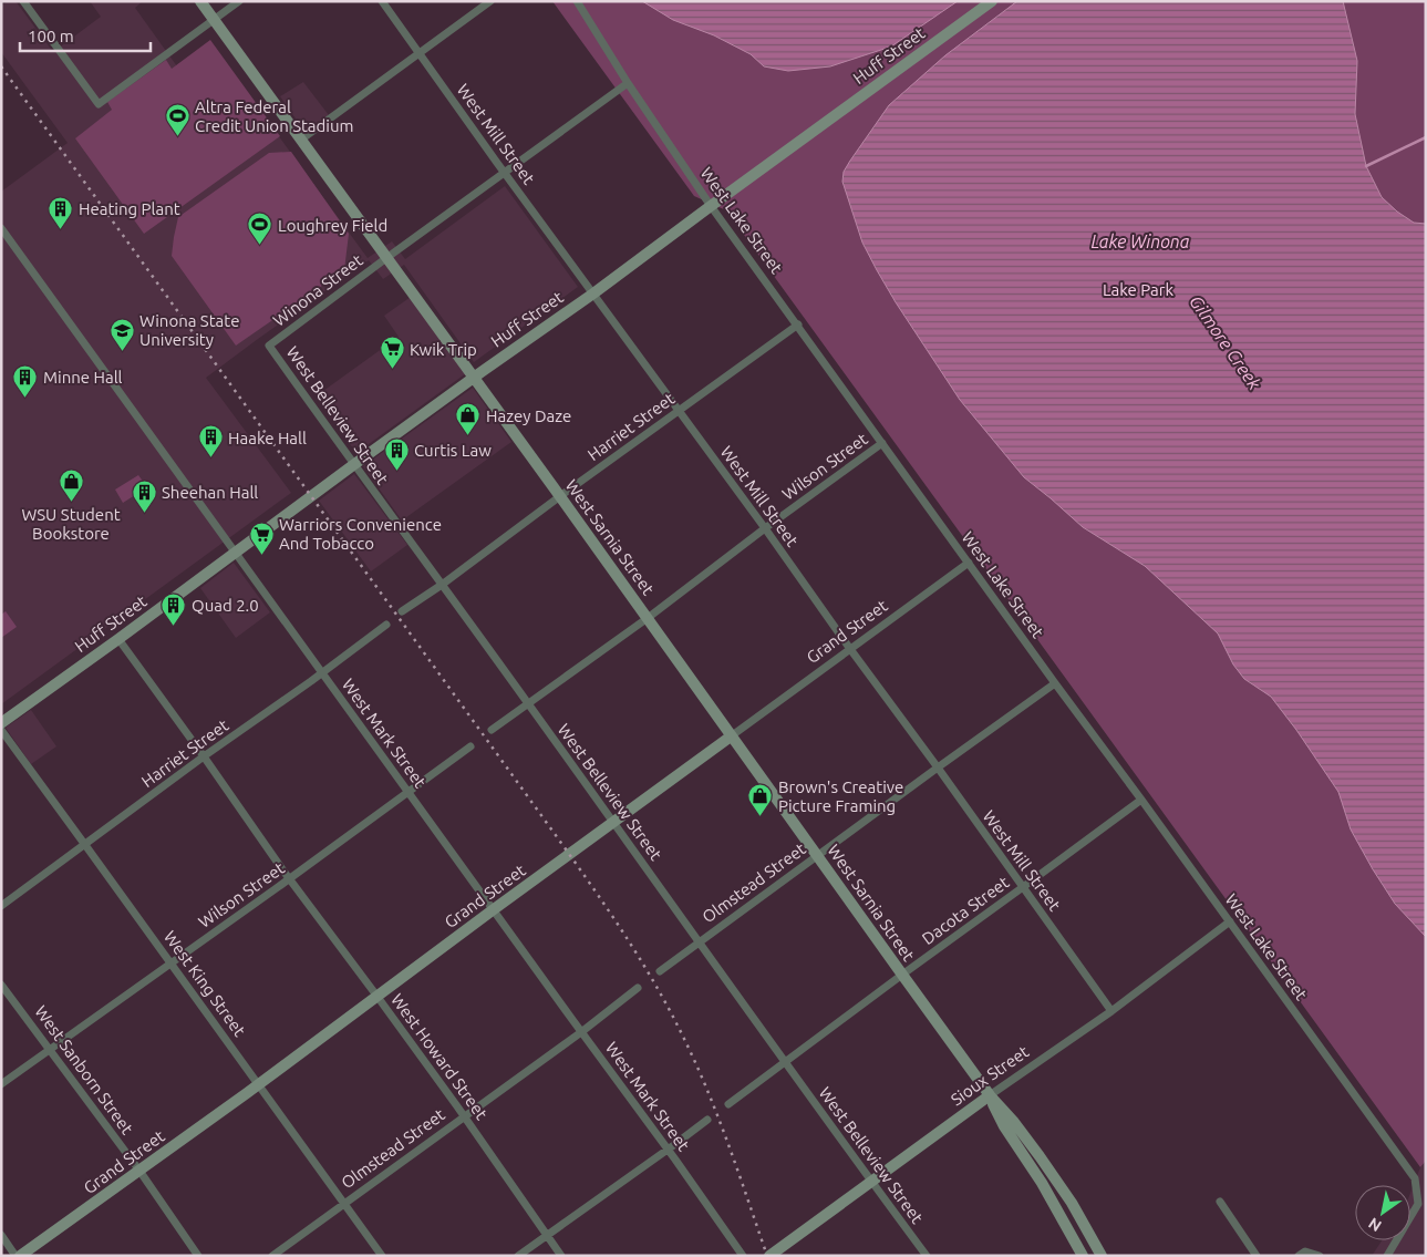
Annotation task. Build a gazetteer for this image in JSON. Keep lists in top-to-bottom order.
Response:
{
  "streets": {
    "street": [
      "Huff Street",
      "West Mill Street",
      "West Lake Street",
      "Winona Street",
      "West Belleview Street",
      "Harriet Street",
      "Wilson Street",
      "West Sarnia Street",
      "Grand Street",
      "West Mark Street",
      "Olmstead Street",
      "Dacota Street",
      "West King Street",
      "West Howard Street",
      "West Sanborn Street",
      "Sioux Street"
    ]
  },
  "crossings": [
    ["Huff Street", "West Mill Street"],
    ["Huff Street", "West Lake Street"],
    ["Huff Street", "West Belleview Street"],
    ["Huff Street", "West Sarnia Street"],
    ["Huff Street", "West Mark Street"],
    ["Huff Street", "West Howard Street"],
    ["West Mill Street", "Winona Street"],
    ["West Mill Street", "Harriet Street"],
    ["West Mill Street", "Wilson Street"],
    ["West Mill Street", "Grand Street"],
    ["West Mill Street", "Olmstead Street"],
    ["West Mill Street", "Dacota Street"],
    ["West Mill Street", "Sioux Street"],
    ["West Lake Street", "Winona Street"],
    ["West Lake Street", "Harriet Street"],
    ["West Lake Street", "Wilson Street"],
    ["West Lake Street", "Grand Street"],
    ["West Lake Street", "Olmstead Street"],
    ["West Lake Street", "Dacota Street"],
    ["West Lake Street", "Sioux Street"],
    ["Winona Street", "West Belleview Street"],
    ["Winona Street", "West Sarnia Street"],
    ["West Belleview Street", "Harriet Street"],
    ["West Belleview Street", "Wilson Street"],
    ["West Belleview Street", "Grand Street"],
    ["West Belleview Street", "Olmstead Street"],
    ["West Belleview Street", "Dacota Street"],
    ["West Belleview Street", "Sioux Street"],
    ["Harriet Street", "West Sarnia Street"],
    ["Harriet Street", "West Mark Street"],
    ["Harriet Street", "West King Street"],
    ["Harriet Street", "West Howard Street"],
    ["Wilson Street", "West Sarnia Street"],
    ["Wilson Street", "West Mark Street"],
    ["Wilson Street", "West King Street"],
    ["Wilson Street", "West Howard Street"],
    ["Wilson Street", "West Sanborn Street"],
    ["West Sarnia Street", "Grand Street"],
    ["West Sarnia Street", "Olmstead Street"],
    ["West Sarnia Street", "Dacota Street"],
    ["West Sarnia Street", "Sioux Street"],
    ["Grand Street", "West Mark Street"],
    ["Grand Street", "West King Street"],
    ["Grand Street", "West Howard Street"],
    ["Grand Street", "West Sanborn Street"],
    ["West Mark Street", "Olmstead Street"],
    ["Olmstead Street", "West King Street"],
    ["Olmstead Street", "West Howard Street"]
  ],
  "water": ["Lake Winona", "Gilmore Creek"],
  "parks": ["Lake Park"],
  "places": {
    "sports": ["Altra Federal Credit Union Stadium", "Loughrey Field"],
    "building": [
      "Heating Plant",
      "Minne Hall",
      "Haake Hall",
      "Curtis Law",
      "Sheehan Hall",
      "Quad 2.0"
    ],
    "school or university": ["Winona State University"],
    "supermarket": ["Kwik Trip", "Warriors Convenience And Tobacco"],
    "shop": ["Hazey Daze", "WSU Student Bookstore", "Brown's Creative Picture Framing"]
  },
  "scale_bar": "100 m",
  "north": "bottom left"
}
